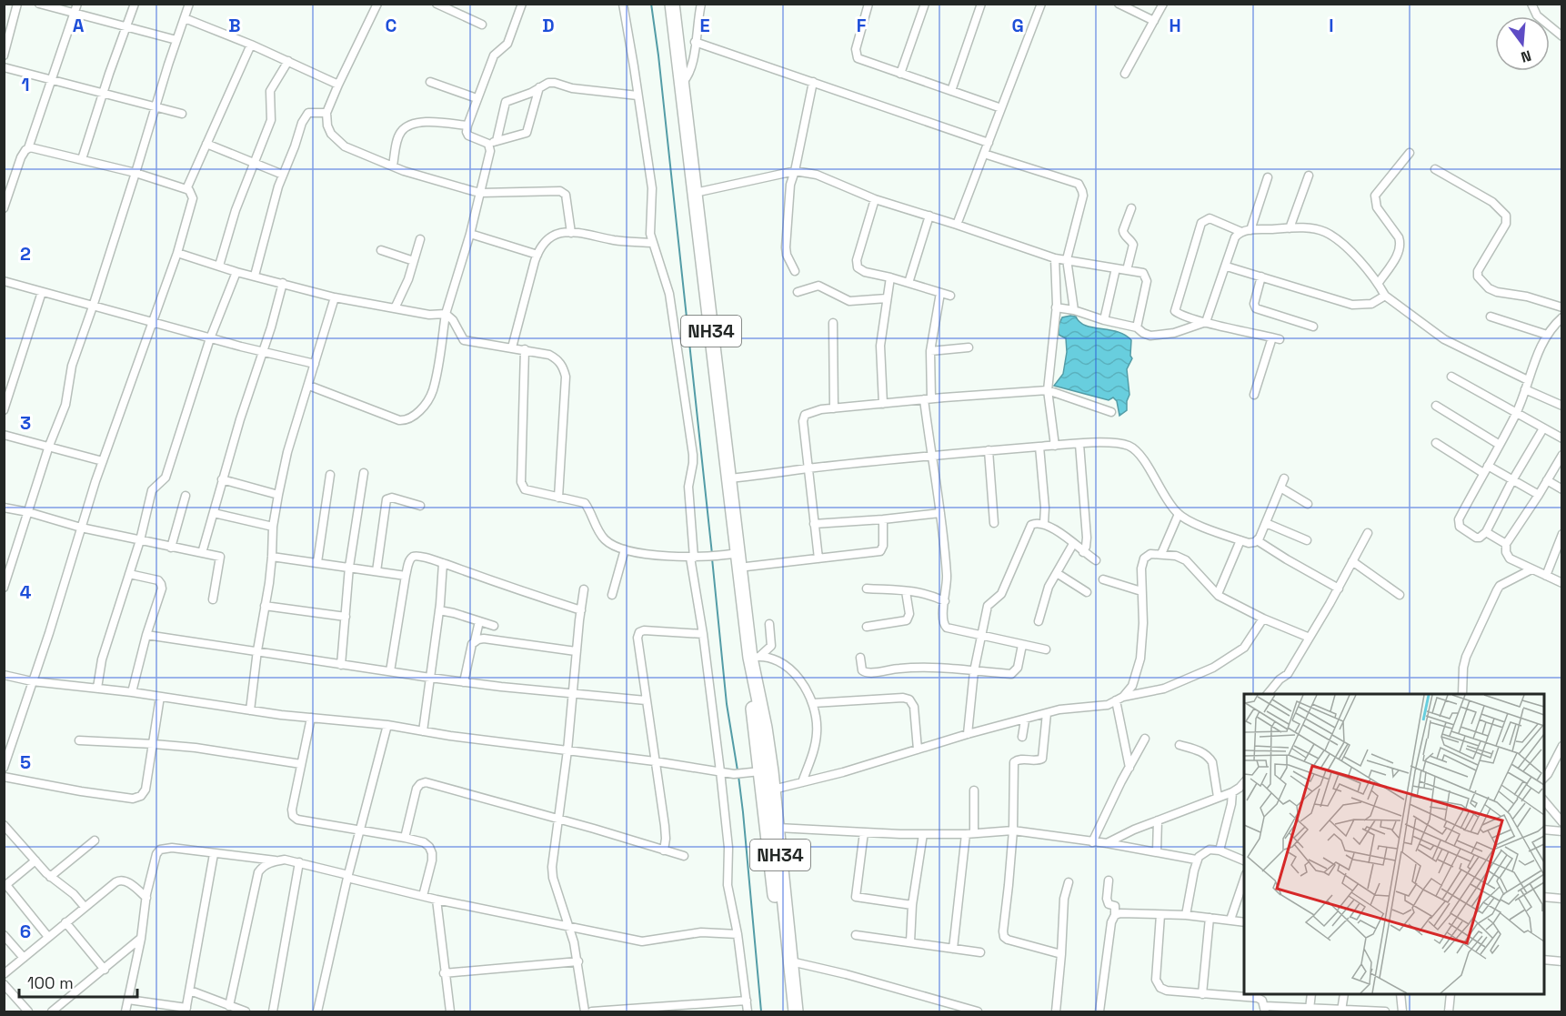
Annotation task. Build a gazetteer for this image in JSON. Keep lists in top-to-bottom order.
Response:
{
  "streets": {
    "highway": ["NH34"]
  },
  "scale_bar": "100 m",
  "north": "bottom",
  "grid": {
    "columns": [
      "A",
      "B",
      "C",
      "D",
      "E",
      "F",
      "G",
      "H",
      "I"
    ],
    "rows": [
      "1",
      "2",
      "3",
      "4",
      "5",
      "6"
    ]
  }
}
